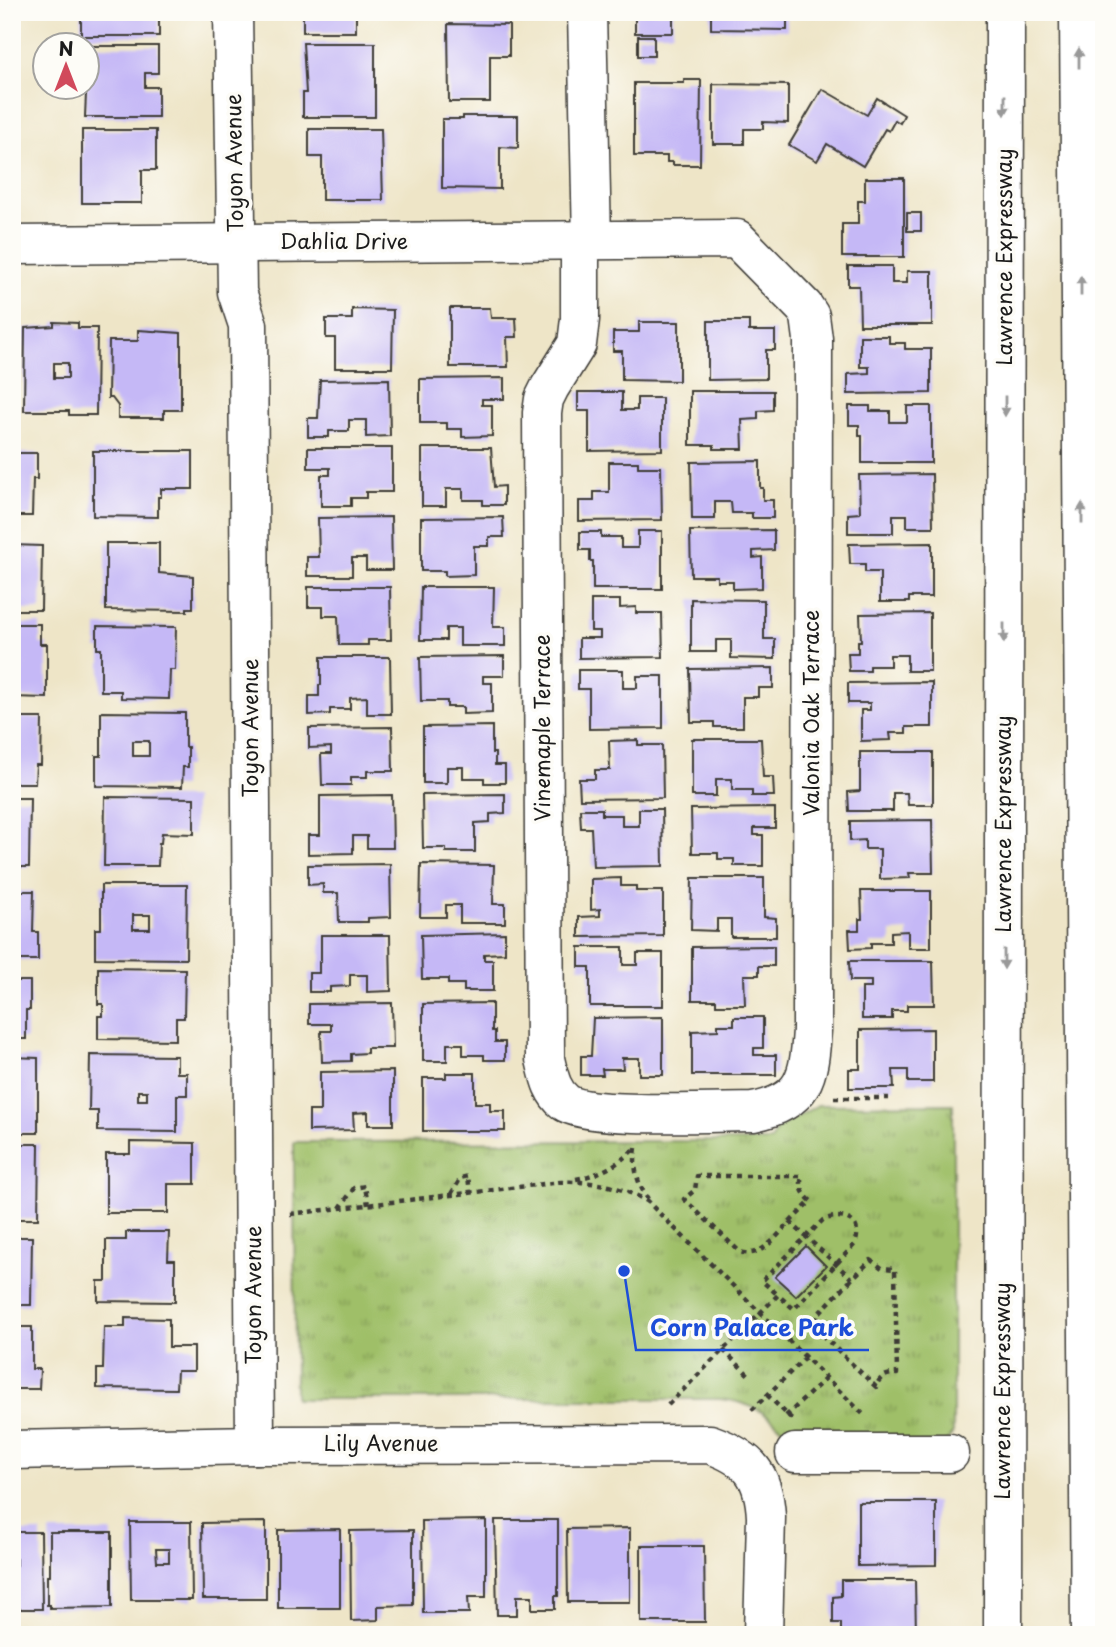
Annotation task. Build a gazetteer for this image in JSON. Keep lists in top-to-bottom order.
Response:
{
  "streets": {
    "main road": [
      "Toyon Avenue",
      "Dahlia Drive",
      "Lawrence Expressway",
      "Valonia Oak Terrace",
      "Vinemaple Terrace",
      "Lily Avenue"
    ]
  },
  "crossings": [
    ["Toyon Avenue", "Dahlia Drive"],
    ["Toyon Avenue", "Lily Avenue"],
    ["Dahlia Drive", "Valonia Oak Terrace"],
    ["Dahlia Drive", "Vinemaple Terrace"],
    ["Valonia Oak Terrace", "Vinemaple Terrace"]
  ],
  "places": ["Corn Palace Park"],
  "north": "top"
}
